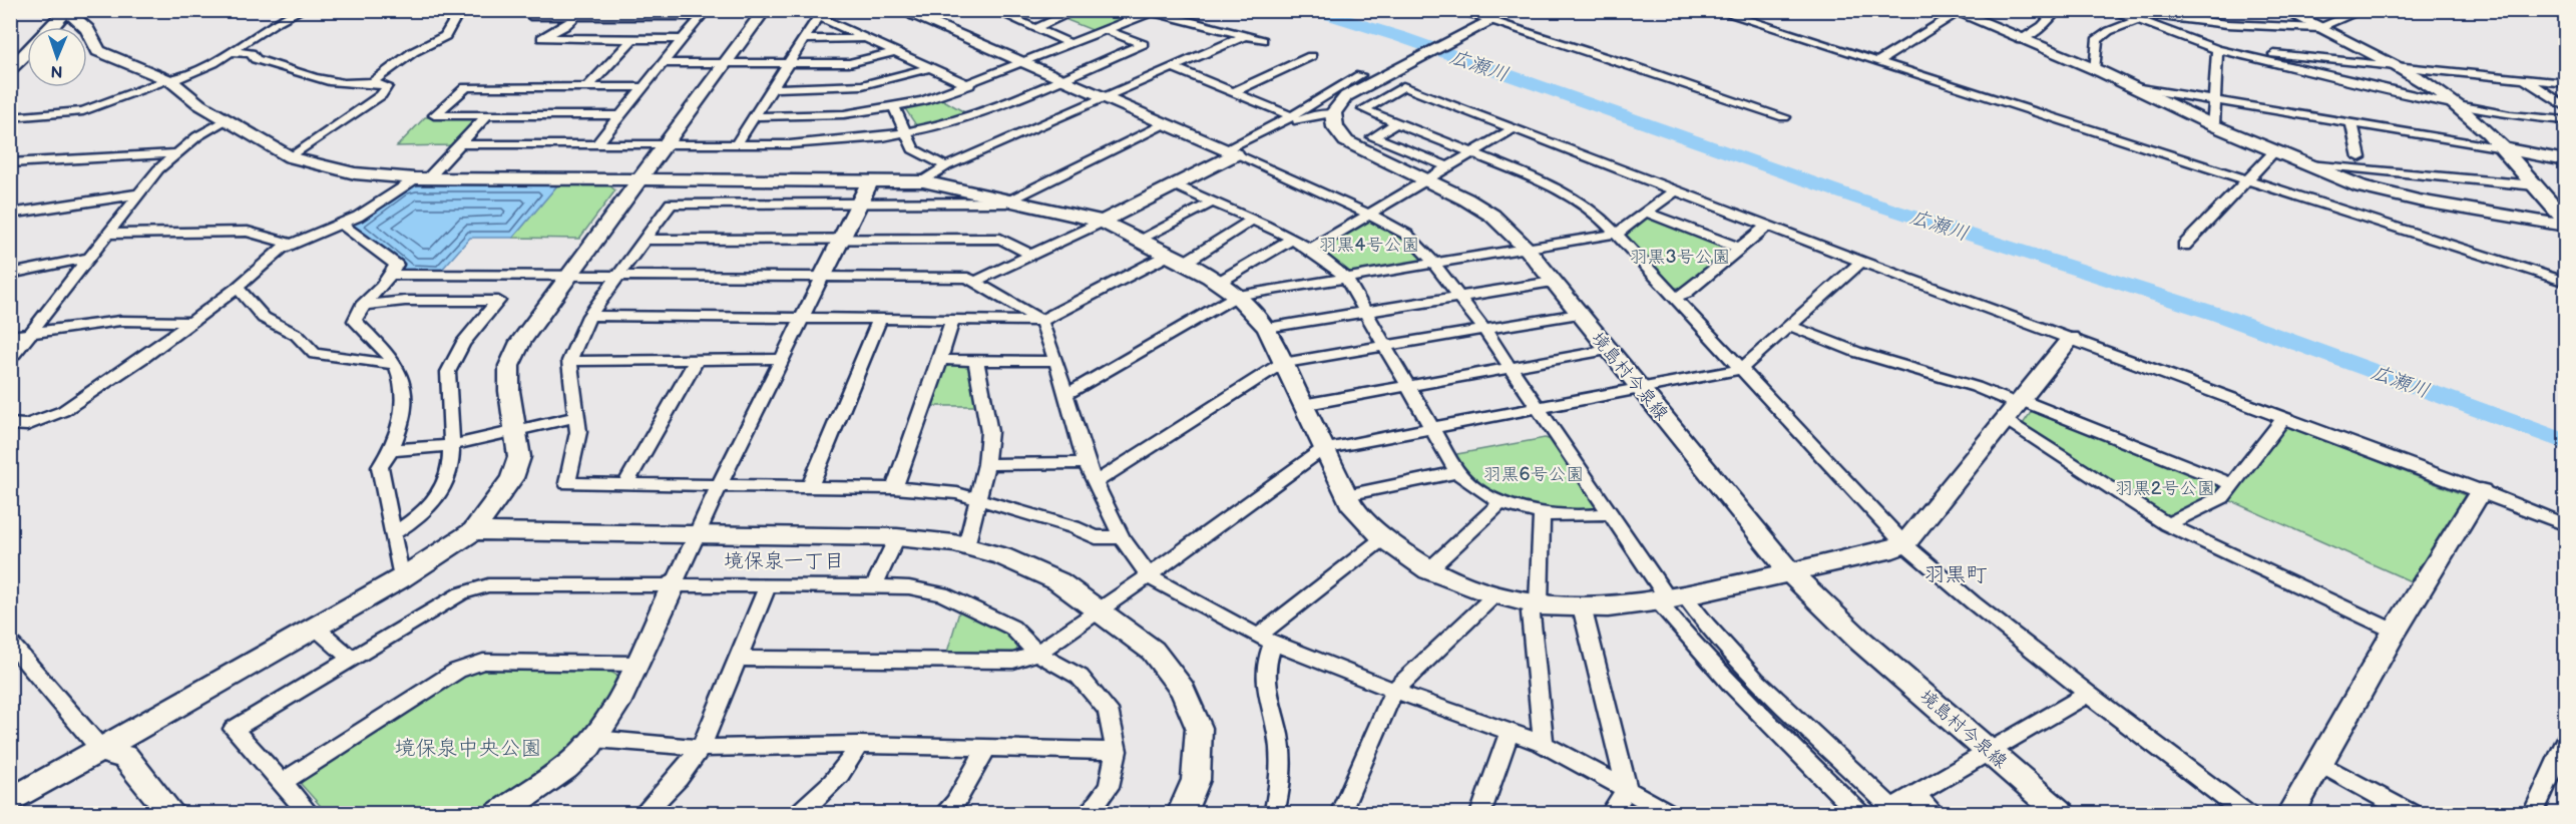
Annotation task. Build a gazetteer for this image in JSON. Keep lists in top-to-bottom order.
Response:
{
  "streets": {
    "street": ["境島村今泉線"]
  },
  "districts": ["境保泉一丁目", "羽黒町"],
  "water": ["広瀬川"],
  "parks": [
    "羽黒4号公園",
    "羽黒3号公園",
    "羽黒6号公園",
    "羽黒2号公園",
    "境保泉中央公園"
  ],
  "north": "bottom"
}
